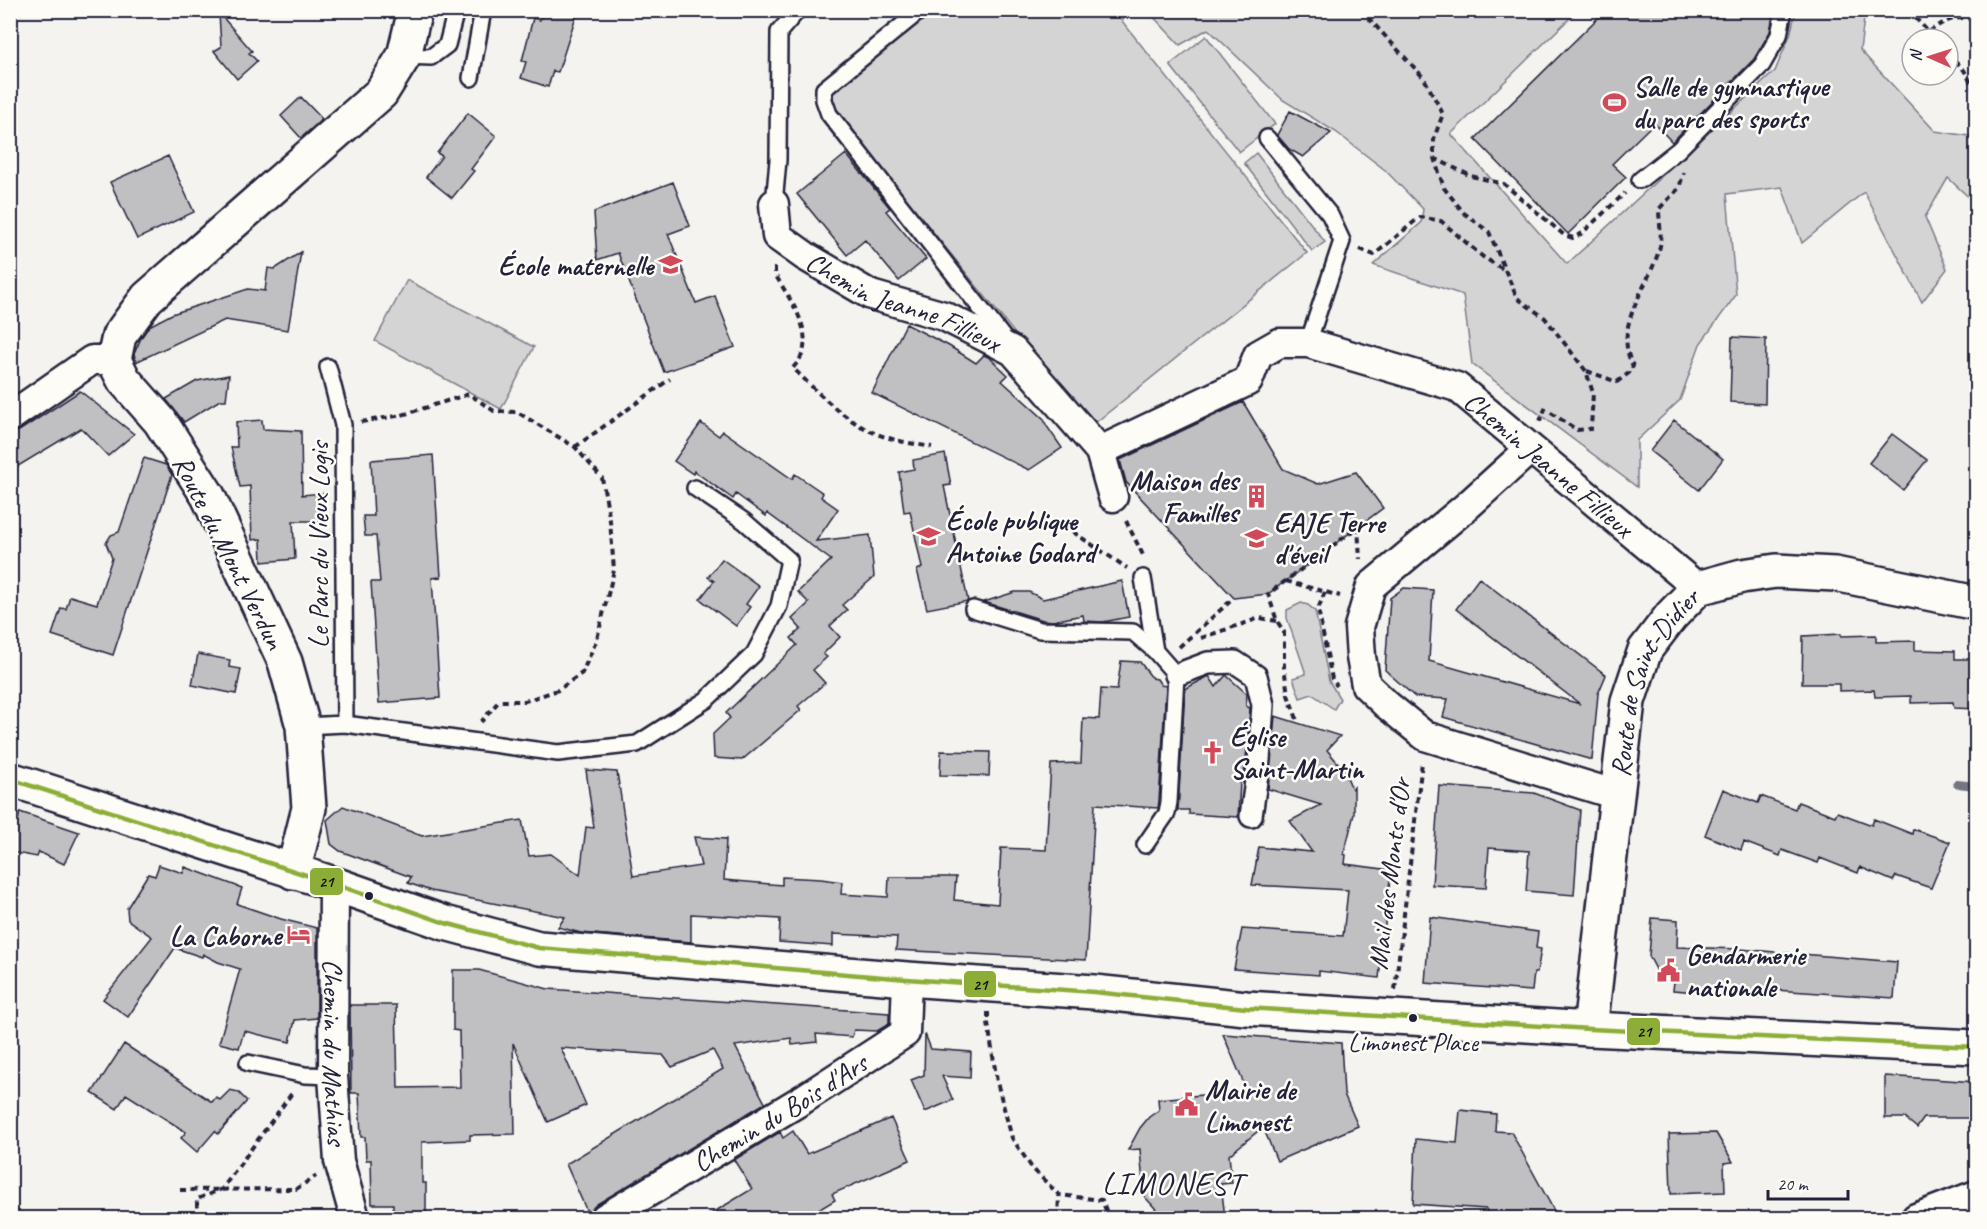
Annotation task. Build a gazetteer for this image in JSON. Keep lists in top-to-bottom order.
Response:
{
  "streets": {
    "main road": ["Route du Mont Verdun", "Route de Saint-Didier"],
    "street": ["Chemin Jeanne Fillieux", "Chemin du Mathias", "Chemin du Bois d'Ars"],
    "lane": ["Le Parc du Vieux Logis"],
    "path": ["Mail des Monts d'Or"]
  },
  "crossings": [
    ["Chemin Jeanne Fillieux", "Route de Saint-Didier"]
  ],
  "districts": ["LIMONEST"],
  "places": {
    "sports": ["Salle de gymnastique du parc des sports"],
    "school or university": ["École maternelle", "École publique Antoine Godard", "EAJE Terre d'éveil"],
    "building": ["Maison des Familles"],
    "church": ["Église Saint-Martin"],
    "hotel": ["La Caborne"],
    "public building": ["Gendarmerie nationale", "Mairie de Limonest"],
    "other": ["Limonest Place"]
  },
  "lines": ["transit line 21"],
  "scale_bar": "20 m",
  "north": "left"
}
